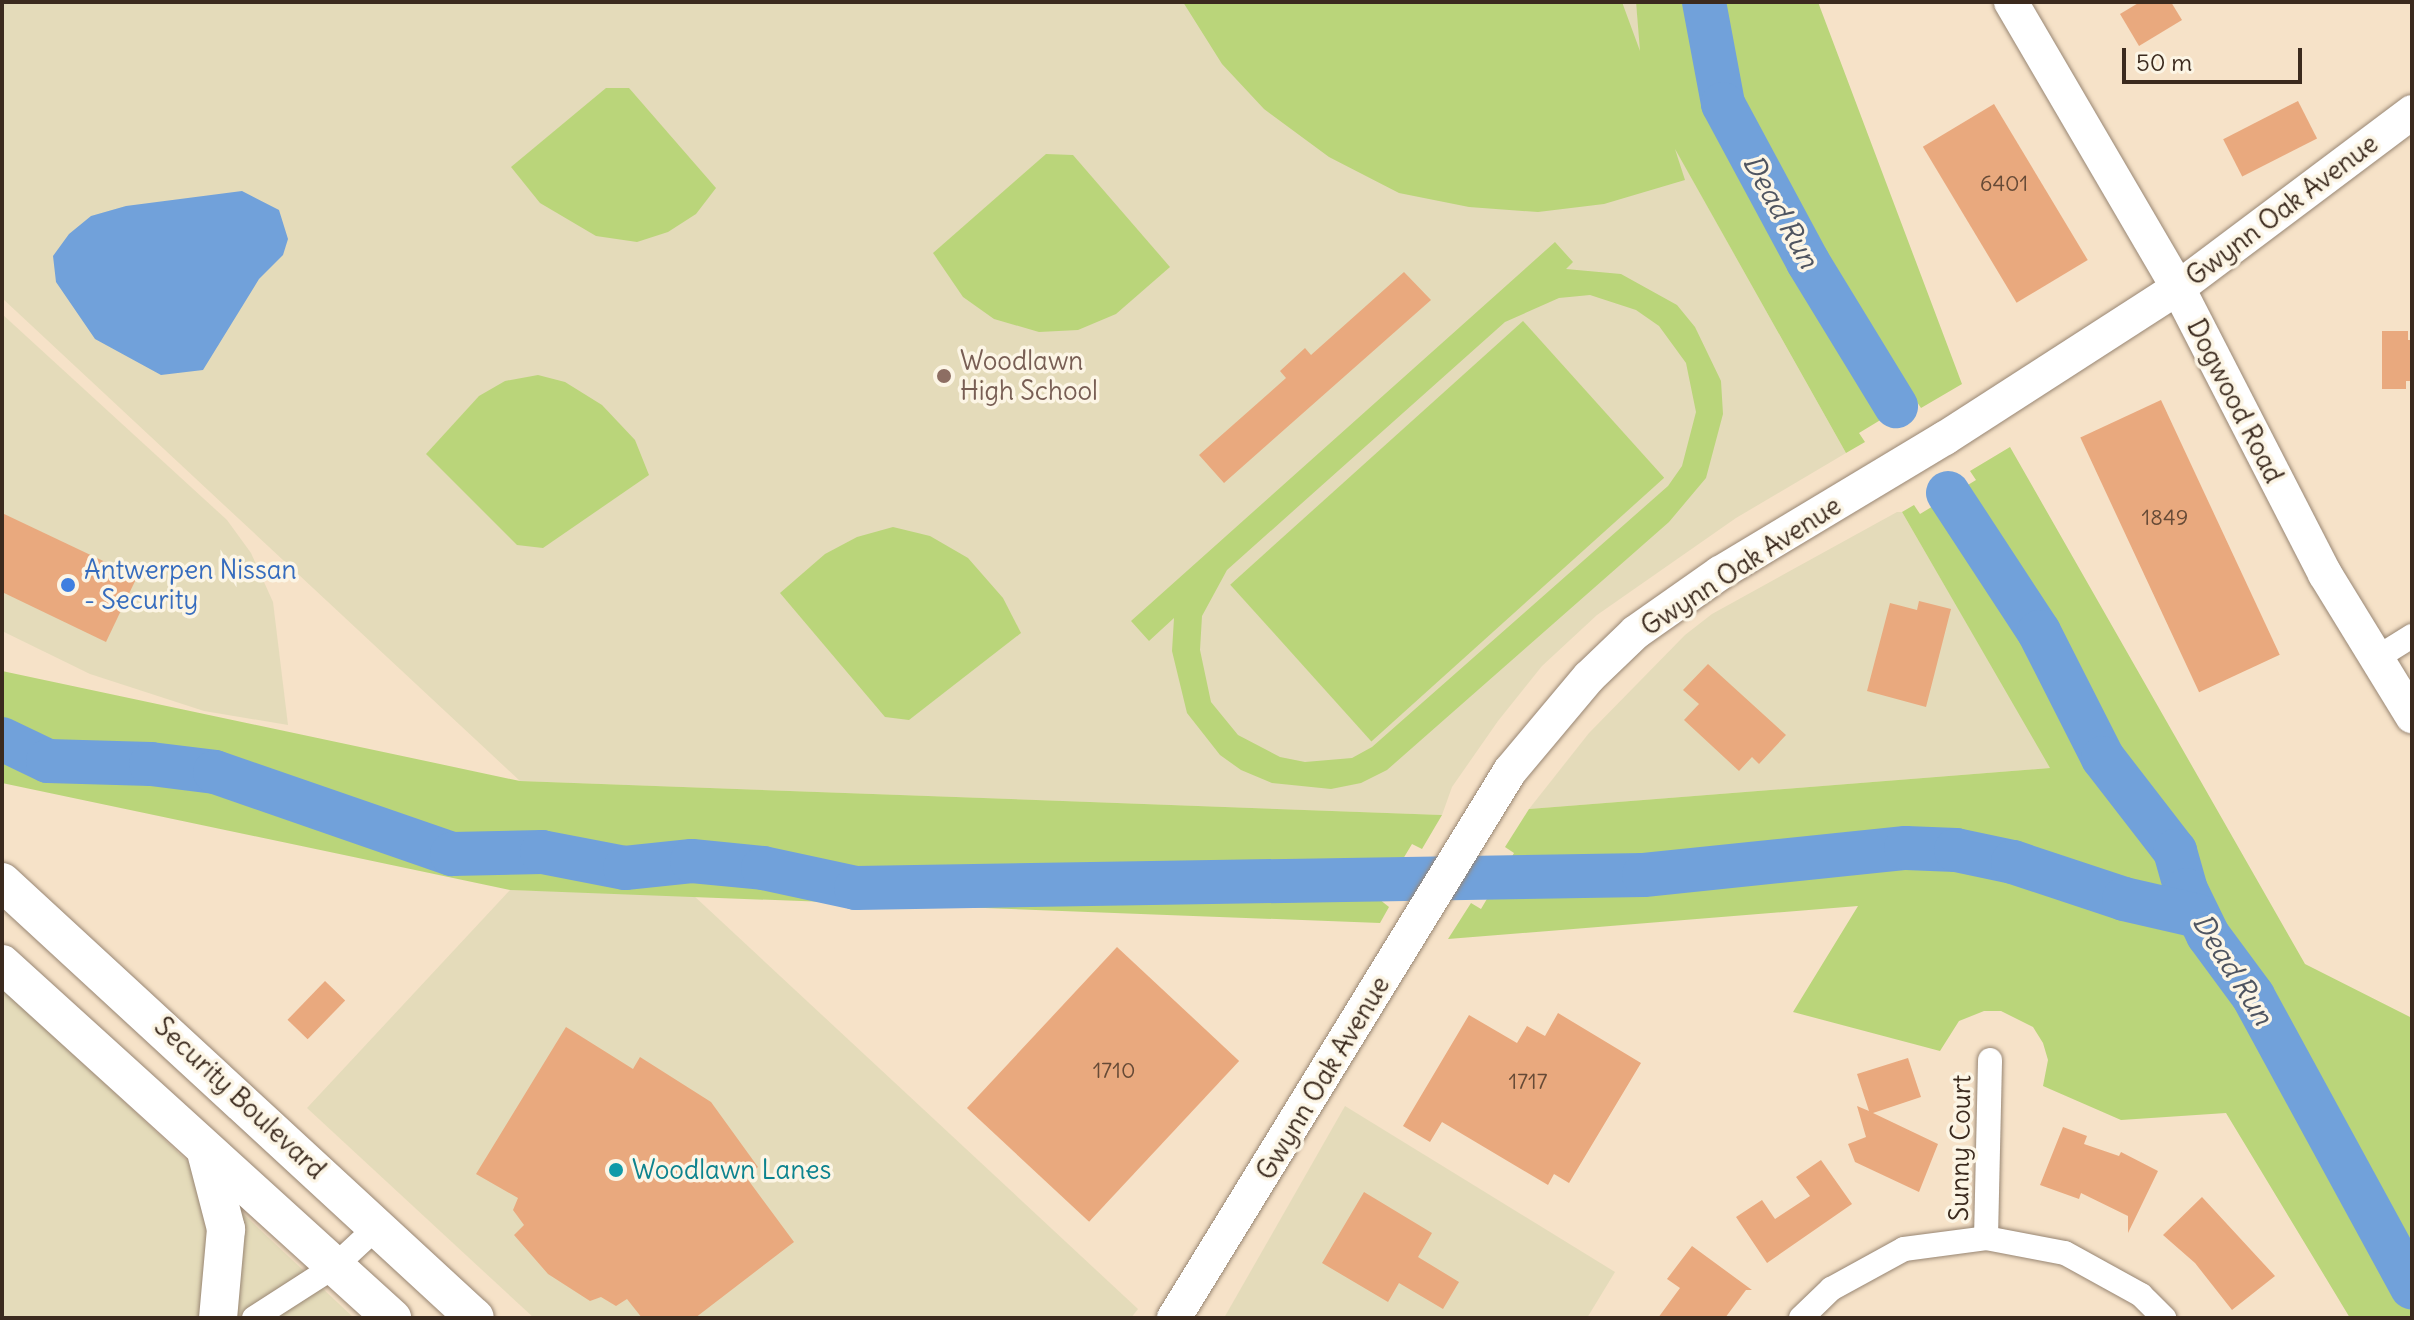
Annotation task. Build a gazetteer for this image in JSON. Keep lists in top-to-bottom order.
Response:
{
  "streets": {
    "main road": ["Security Boulevard"],
    "street": ["Gwynn Oak Avenue", "Dogwood Road", "Sunny Court"]
  },
  "crossings": [
    ["Gwynn Oak Avenue", "Dogwood Road"]
  ],
  "water": ["Dead Run"],
  "places": ["Woodlawn High School", "Antwerpen Nissan - Security", "Woodlawn Lanes"],
  "house_numbers": [
    "6401",
    "1849",
    "1710",
    "1717"
  ],
  "scale_bar": "50 m"
}
